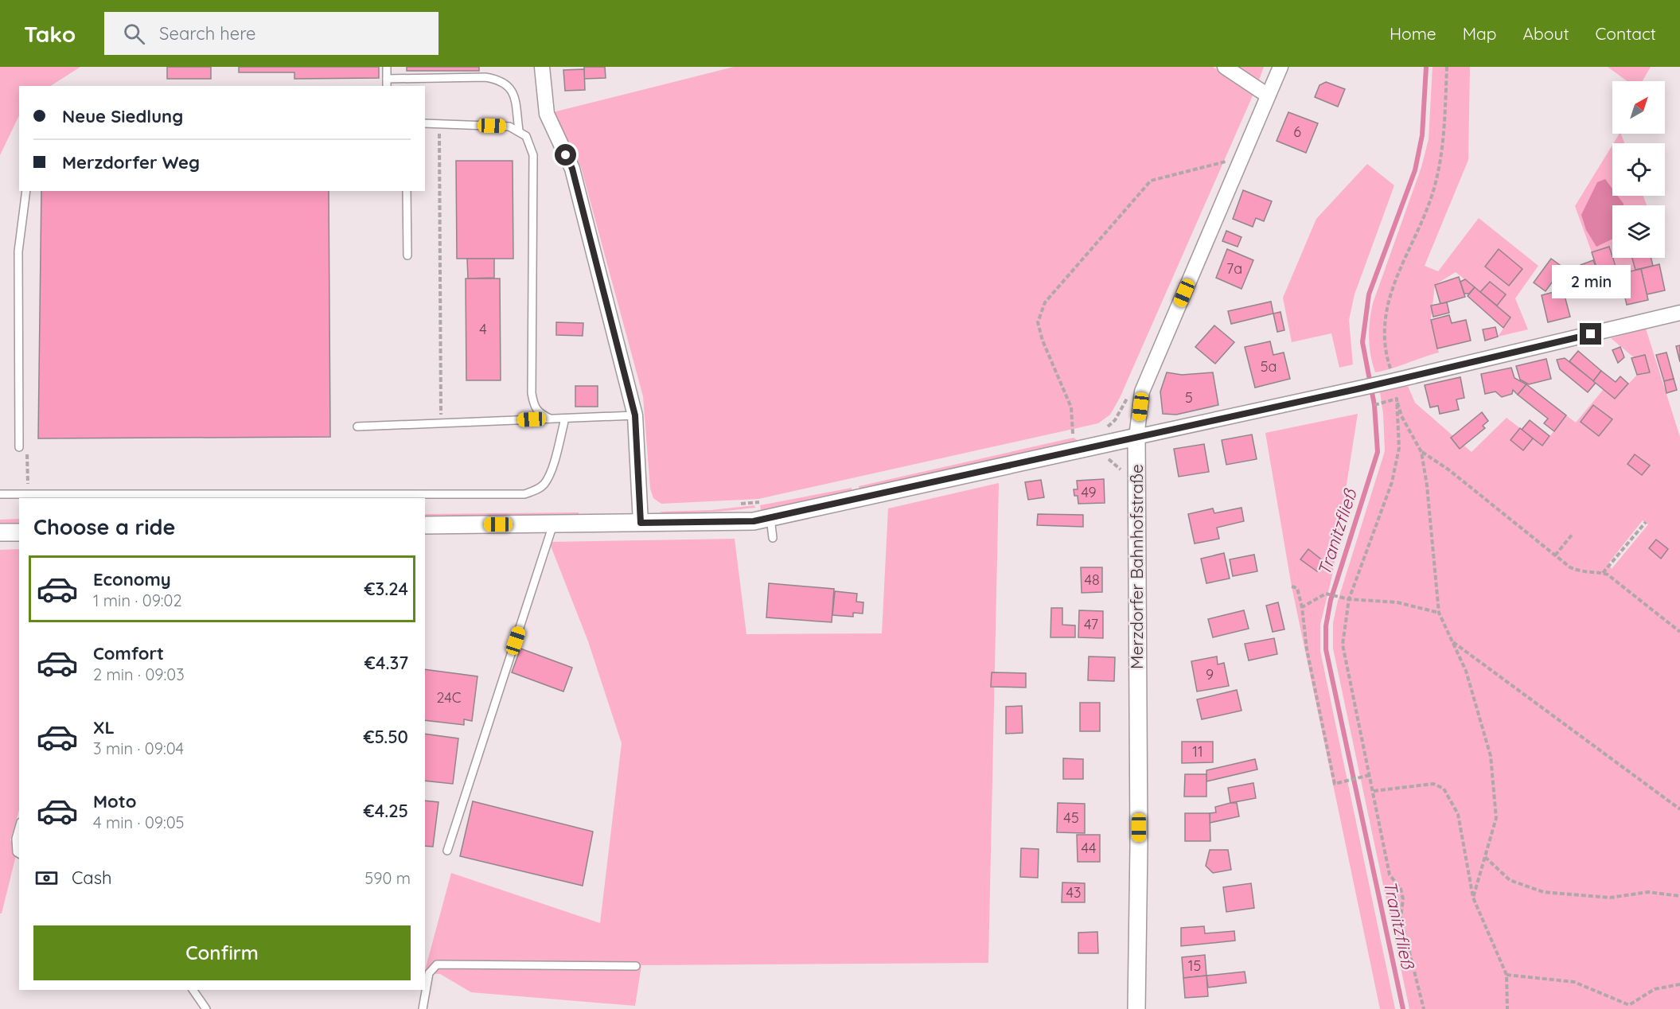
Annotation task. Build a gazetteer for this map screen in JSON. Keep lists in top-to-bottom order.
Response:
{
  "streets": {
    "street": ["Merzdorfer Bahnhofstraße"]
  },
  "water": ["Tranitzfließ"],
  "house_numbers": [
    "6",
    "7a",
    "4",
    "5a",
    "5",
    "49",
    "48",
    "47",
    "9",
    "24C",
    "11",
    "45",
    "44",
    "43",
    "15"
  ],
  "north": "top right",
  "page": {
    "header": "Tako",
    "search": "Search here",
    "nav": [
      "Home",
      "Map",
      "About",
      "Contact"
    ],
    "banner": ["Neue Siedlung", "Merzdorfer Weg"],
    "bubble": "2 min",
    "heading": "Choose a ride",
    "list": [
      {
        "name": "Economy",
        "note": "1 min · 09:02",
        "value": "€3.24"
      },
      {
        "name": "Comfort",
        "note": "2 min · 09:03",
        "value": "€4.37"
      },
      {
        "name": "XL",
        "note": "3 min · 09:04",
        "value": "€5.50"
      },
      {
        "name": "Moto",
        "note": "4 min · 09:05",
        "value": "€4.25"
      }
    ],
    "pay": ["Cash", "590 m"],
    "buttons": "Confirm"
  }
}
